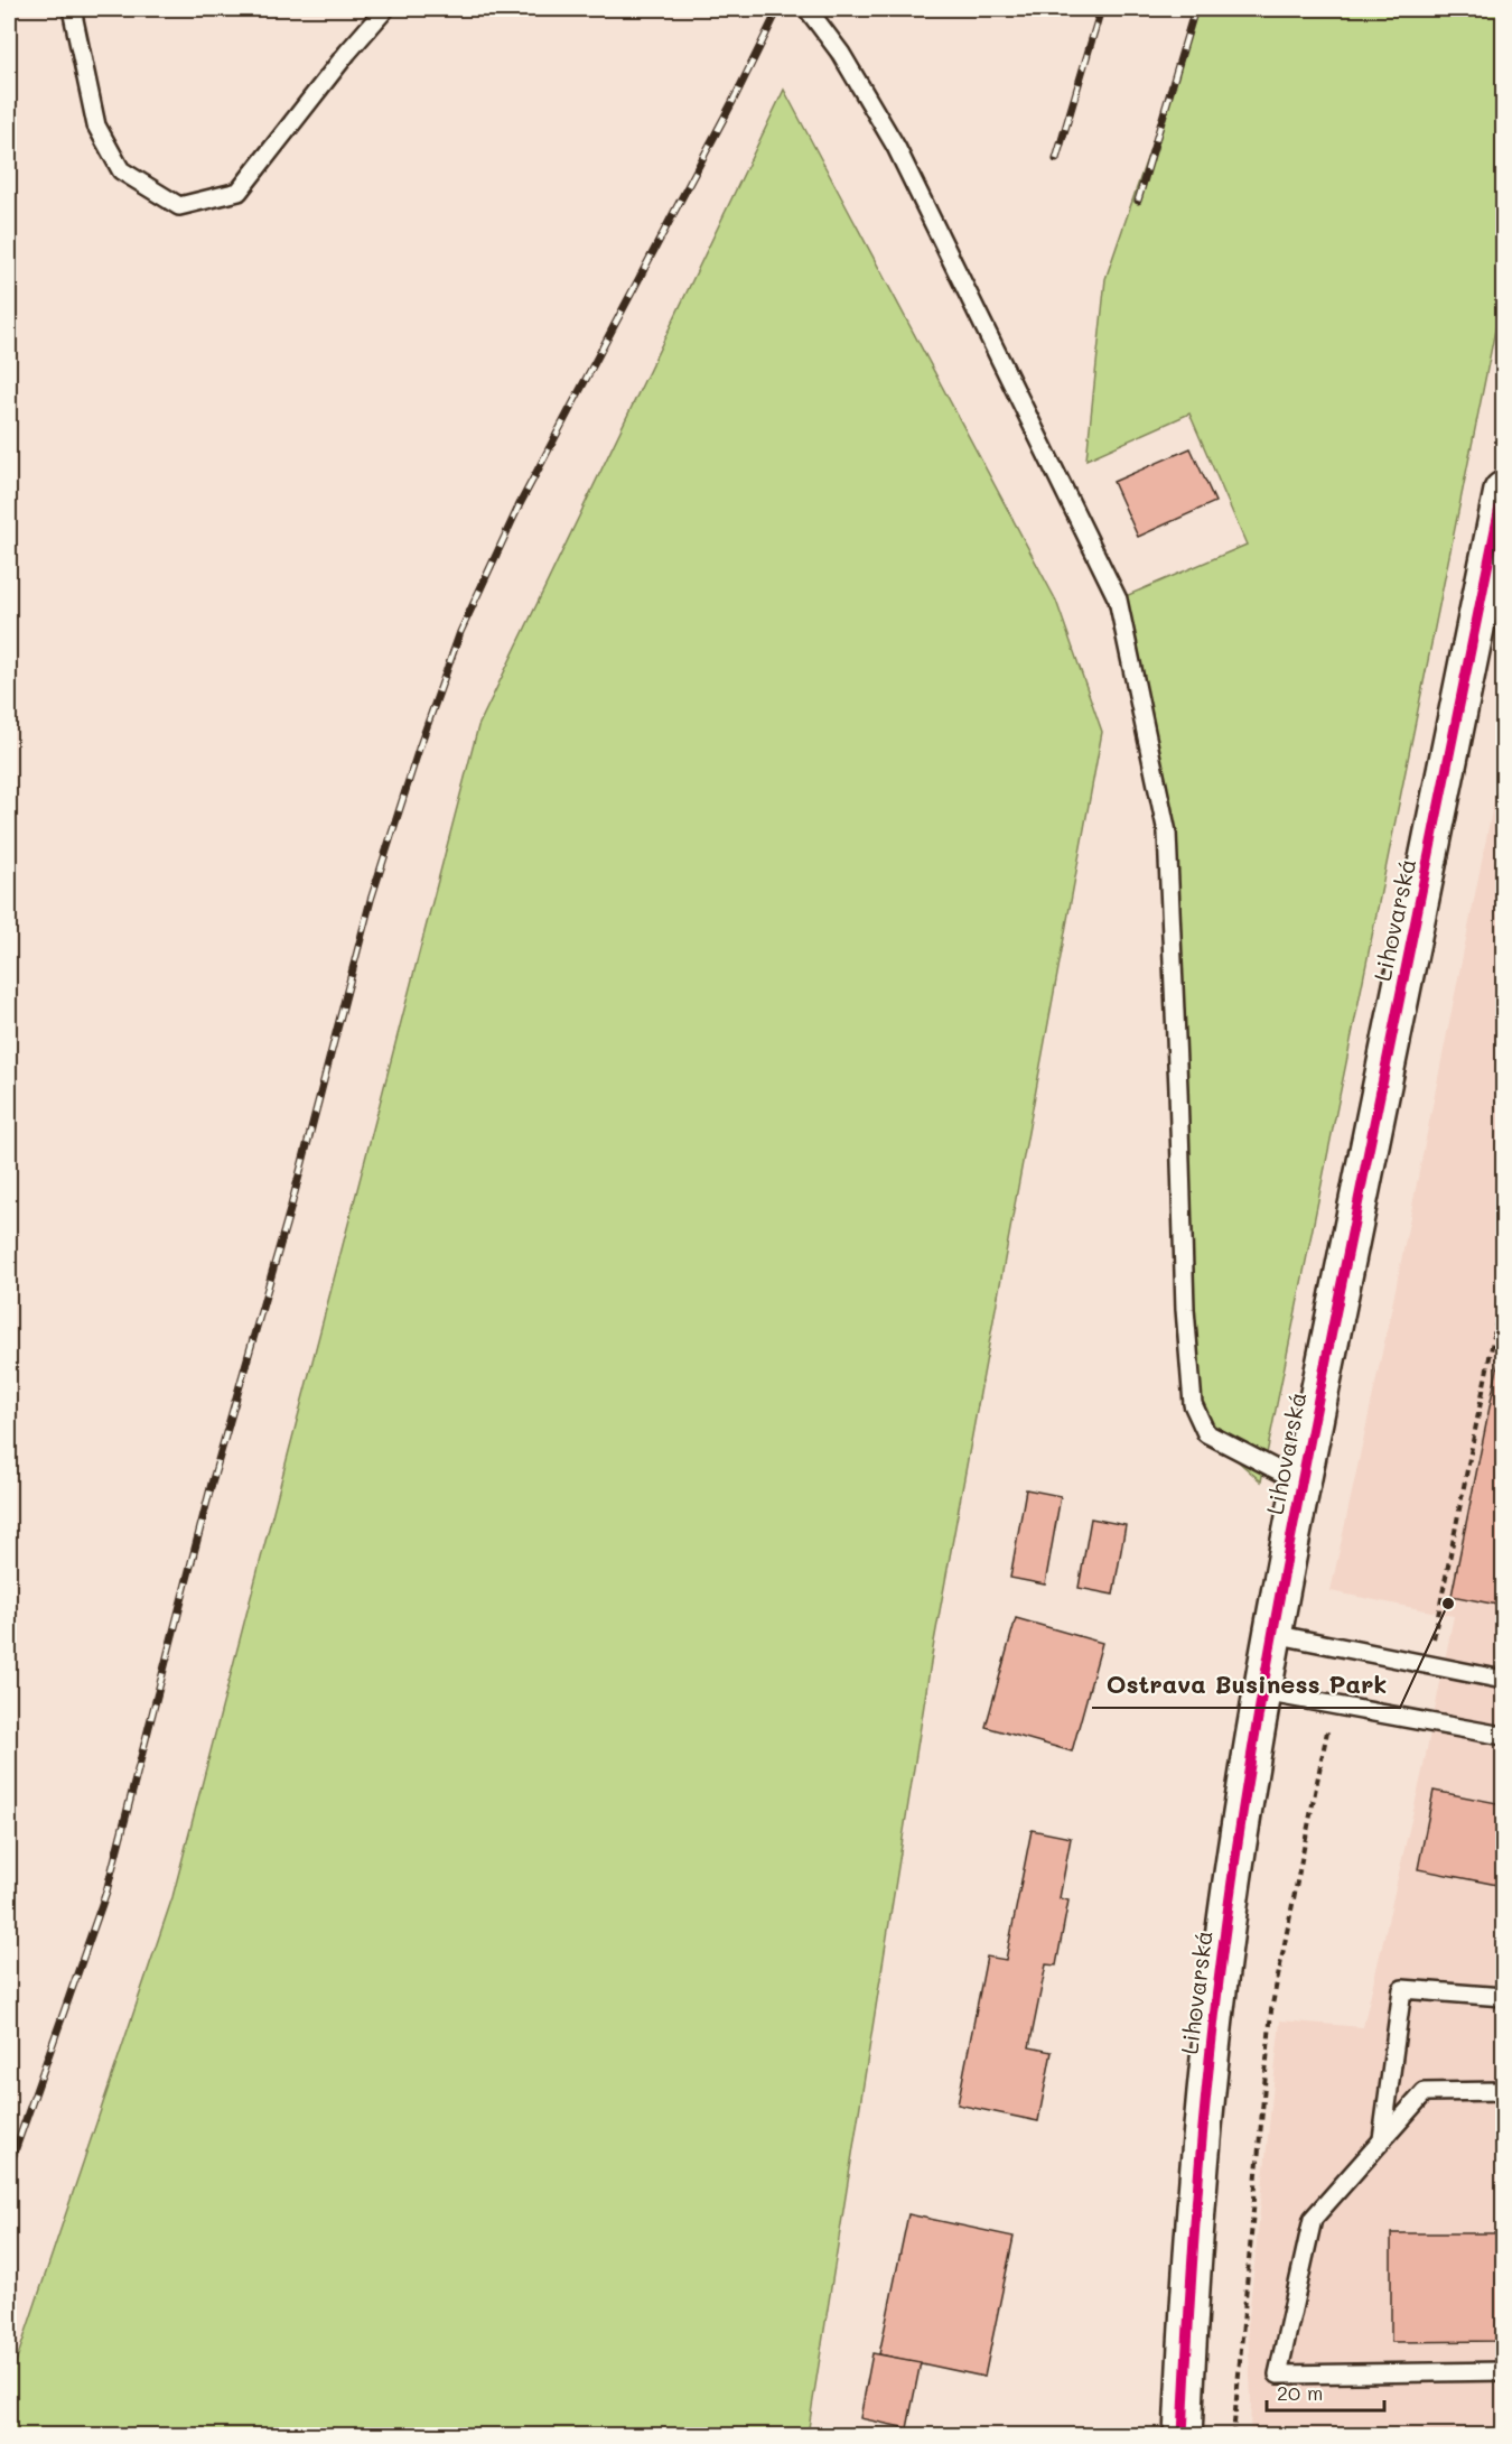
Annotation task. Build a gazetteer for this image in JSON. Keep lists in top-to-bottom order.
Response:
{
  "streets": {
    "street": ["Lihovarská"]
  },
  "places": ["Ostrava Business Park"],
  "scale_bar": "20 m"
}
